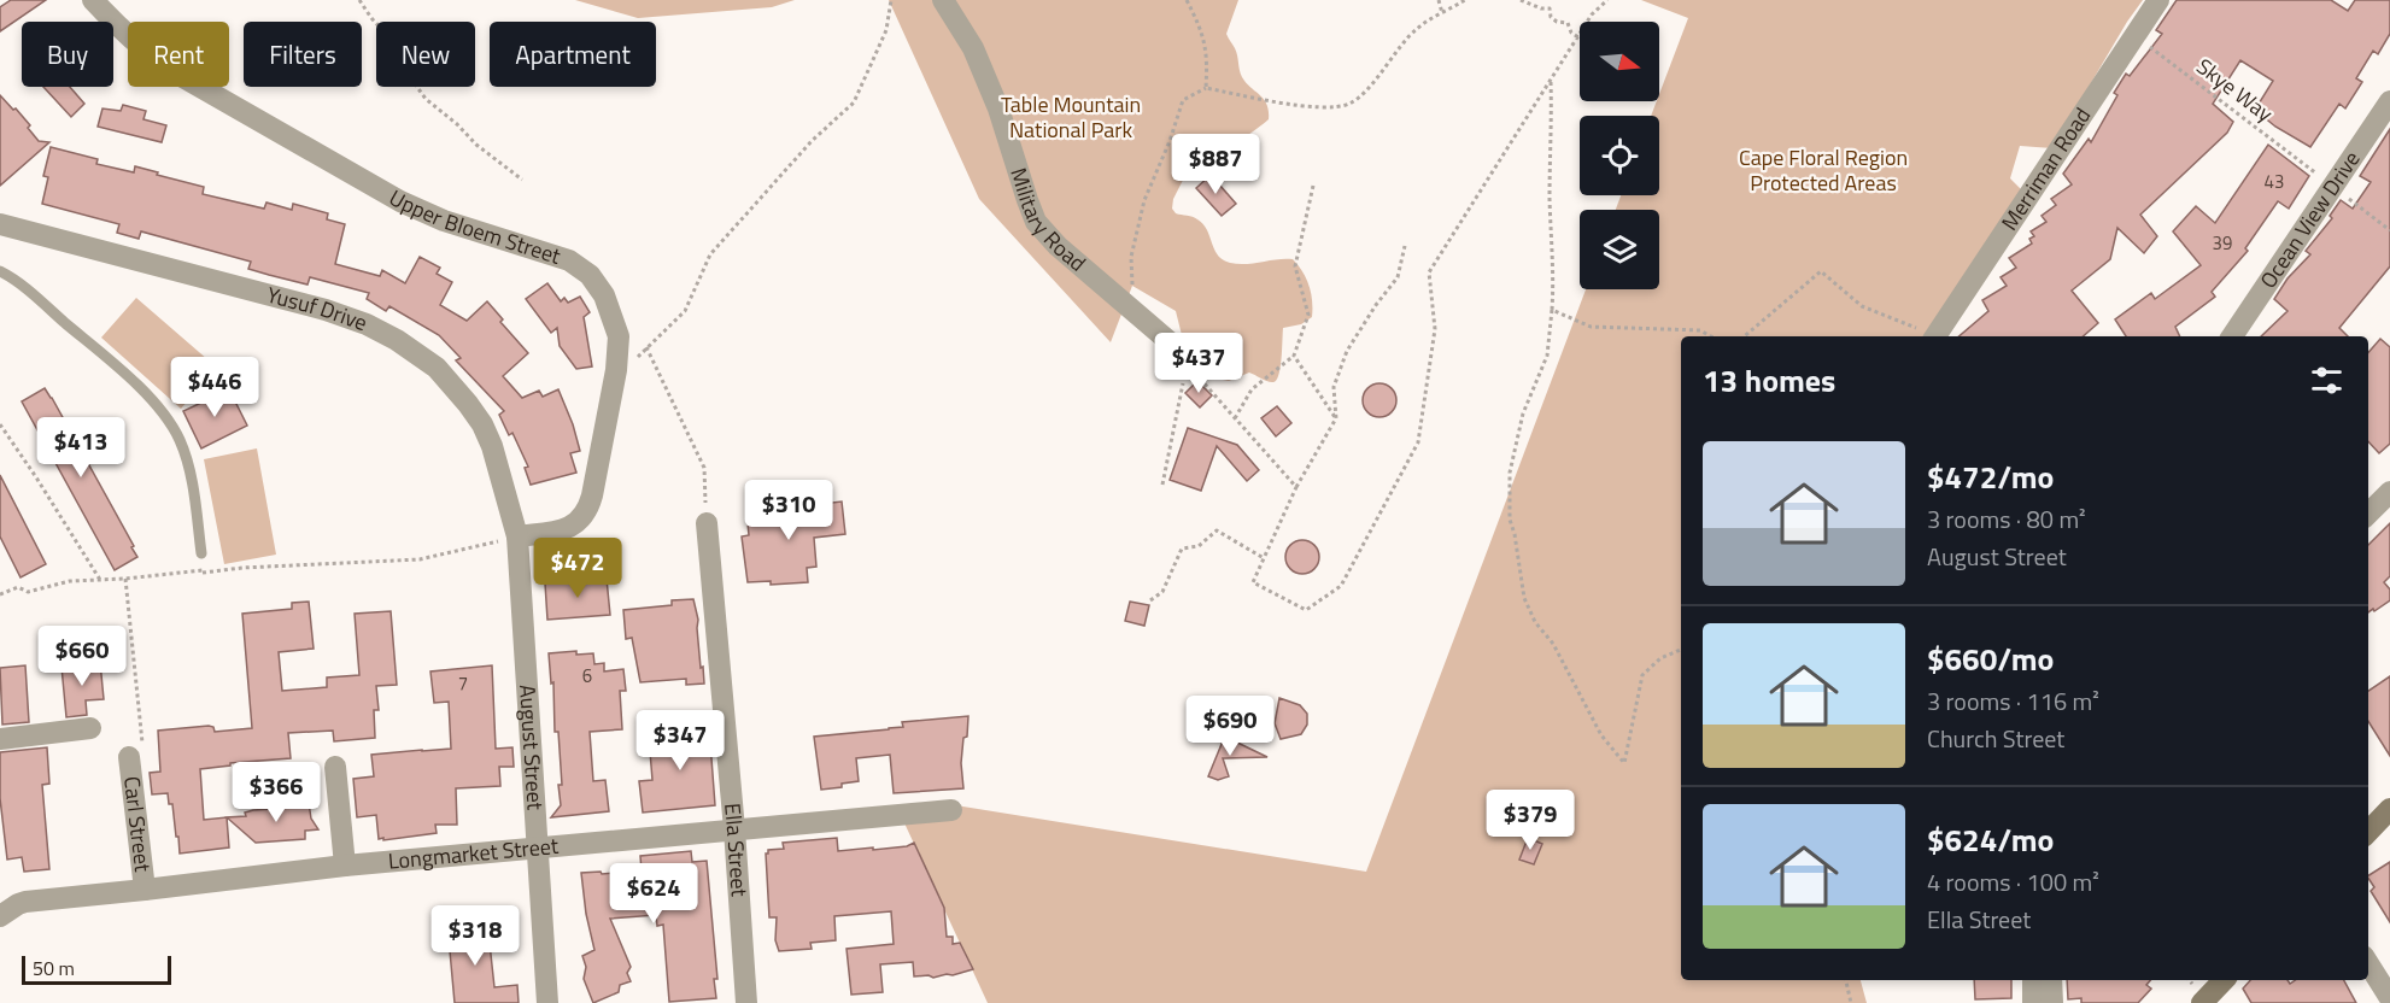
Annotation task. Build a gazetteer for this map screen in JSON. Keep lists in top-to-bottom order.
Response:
{
  "streets": {
    "street": [
      "Merriman Road",
      "Military Road",
      "Ocean View Drive",
      "Upper Bloem Street",
      "Yusuf Drive",
      "August Street",
      "Carl Street",
      "Ella Street",
      "Longmarket Street"
    ],
    "path": ["Skye Way"]
  },
  "crossings": [
    ["Skye Way", "Merriman Road"],
    ["Upper Bloem Street", "Yusuf Drive"],
    ["Upper Bloem Street", "August Street"],
    ["Yusuf Drive", "August Street"],
    ["August Street", "Longmarket Street"],
    ["Carl Street", "Longmarket Street"],
    ["Ella Street", "Longmarket Street"]
  ],
  "parks": ["Table Mountain National Park", "Cape Floral Region Protected Areas"],
  "house_numbers": [
    "43",
    "39",
    "6",
    "7"
  ],
  "scale_bar": "50 m",
  "north": "right",
  "page": {
    "chip": [
      "Buy",
      "Rent",
      "Filters",
      "New",
      "Apartment"
    ],
    "price": [
      "$887",
      "$437",
      "$446",
      "$413",
      "$310",
      "$472",
      "$660",
      "$690",
      "$347",
      "$366",
      "$379",
      "$624",
      "$318"
    ],
    "heading": "13 homes",
    "list": [
      {
        "name": "$472/mo",
        "note": "3 rooms · 80 m² · August Street"
      },
      {
        "name": "$660/mo",
        "note": "3 rooms · 116 m² · Church Street"
      },
      {
        "name": "$624/mo",
        "note": "4 rooms · 100 m² · Ella Street"
      }
    ],
    "scale": "50 m"
  }
}
